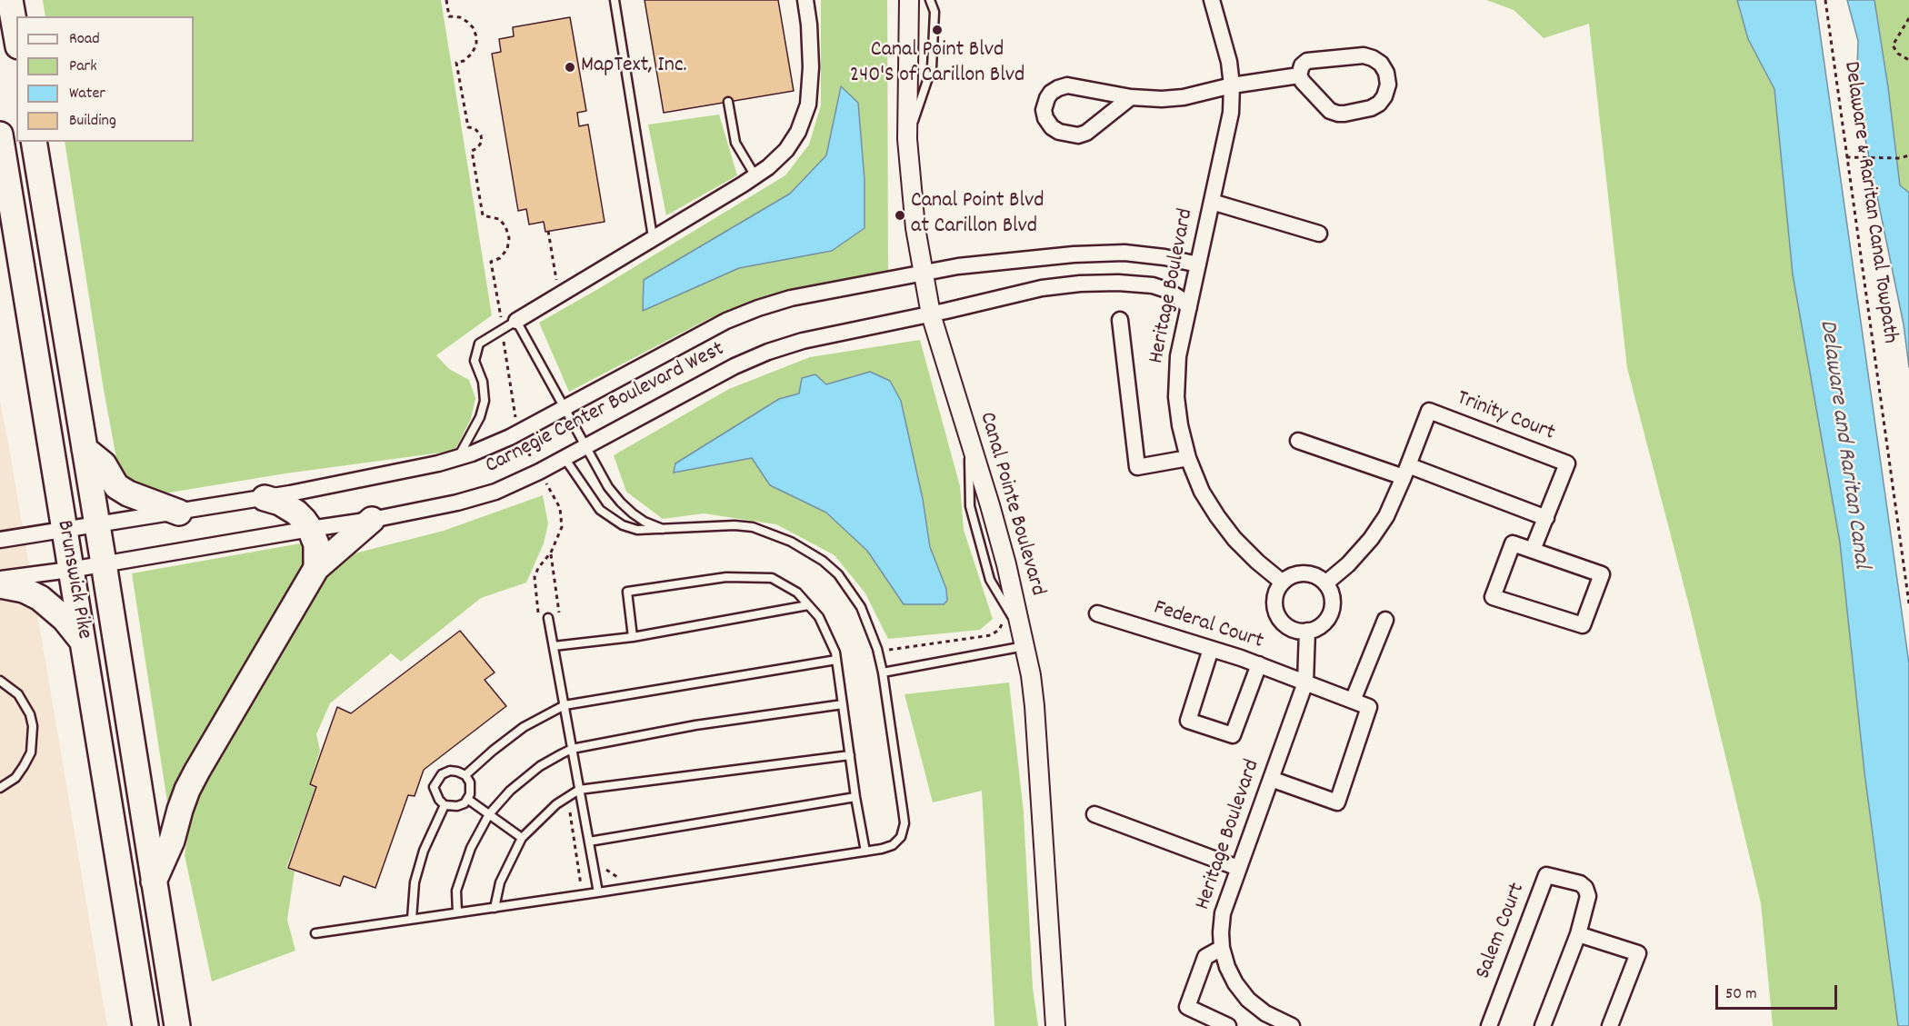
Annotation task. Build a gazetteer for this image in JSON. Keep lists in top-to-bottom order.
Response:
{
  "streets": {
    "highway": ["Brunswick Pike"],
    "street": [
      "Heritage Boulevard",
      "Carnegie Center Boulevard West",
      "Trinity Court",
      "Canal Pointe Boulevard",
      "Federal Court",
      "Salem Court"
    ],
    "path": ["Delaware & Raritan Canal Towpath"]
  },
  "crossings": [
    ["Heritage Boulevard", "Carnegie Center Boulevard West"],
    ["Heritage Boulevard", "Trinity Court"],
    ["Heritage Boulevard", "Federal Court"],
    ["Carnegie Center Boulevard West", "Canal Pointe Boulevard"],
    ["Carnegie Center Boulevard West", "Brunswick Pike"]
  ],
  "water": ["Delaware and Raritan Canal"],
  "places": ["Canal Point Blvd 240'S of Carillon Blvd", "MapText, Inc.", "Canal Point Blvd at Carillon Blvd"],
  "legend": [
    "Road",
    "Park",
    "Water",
    "Building"
  ],
  "scale_bar": "50 m"
}
